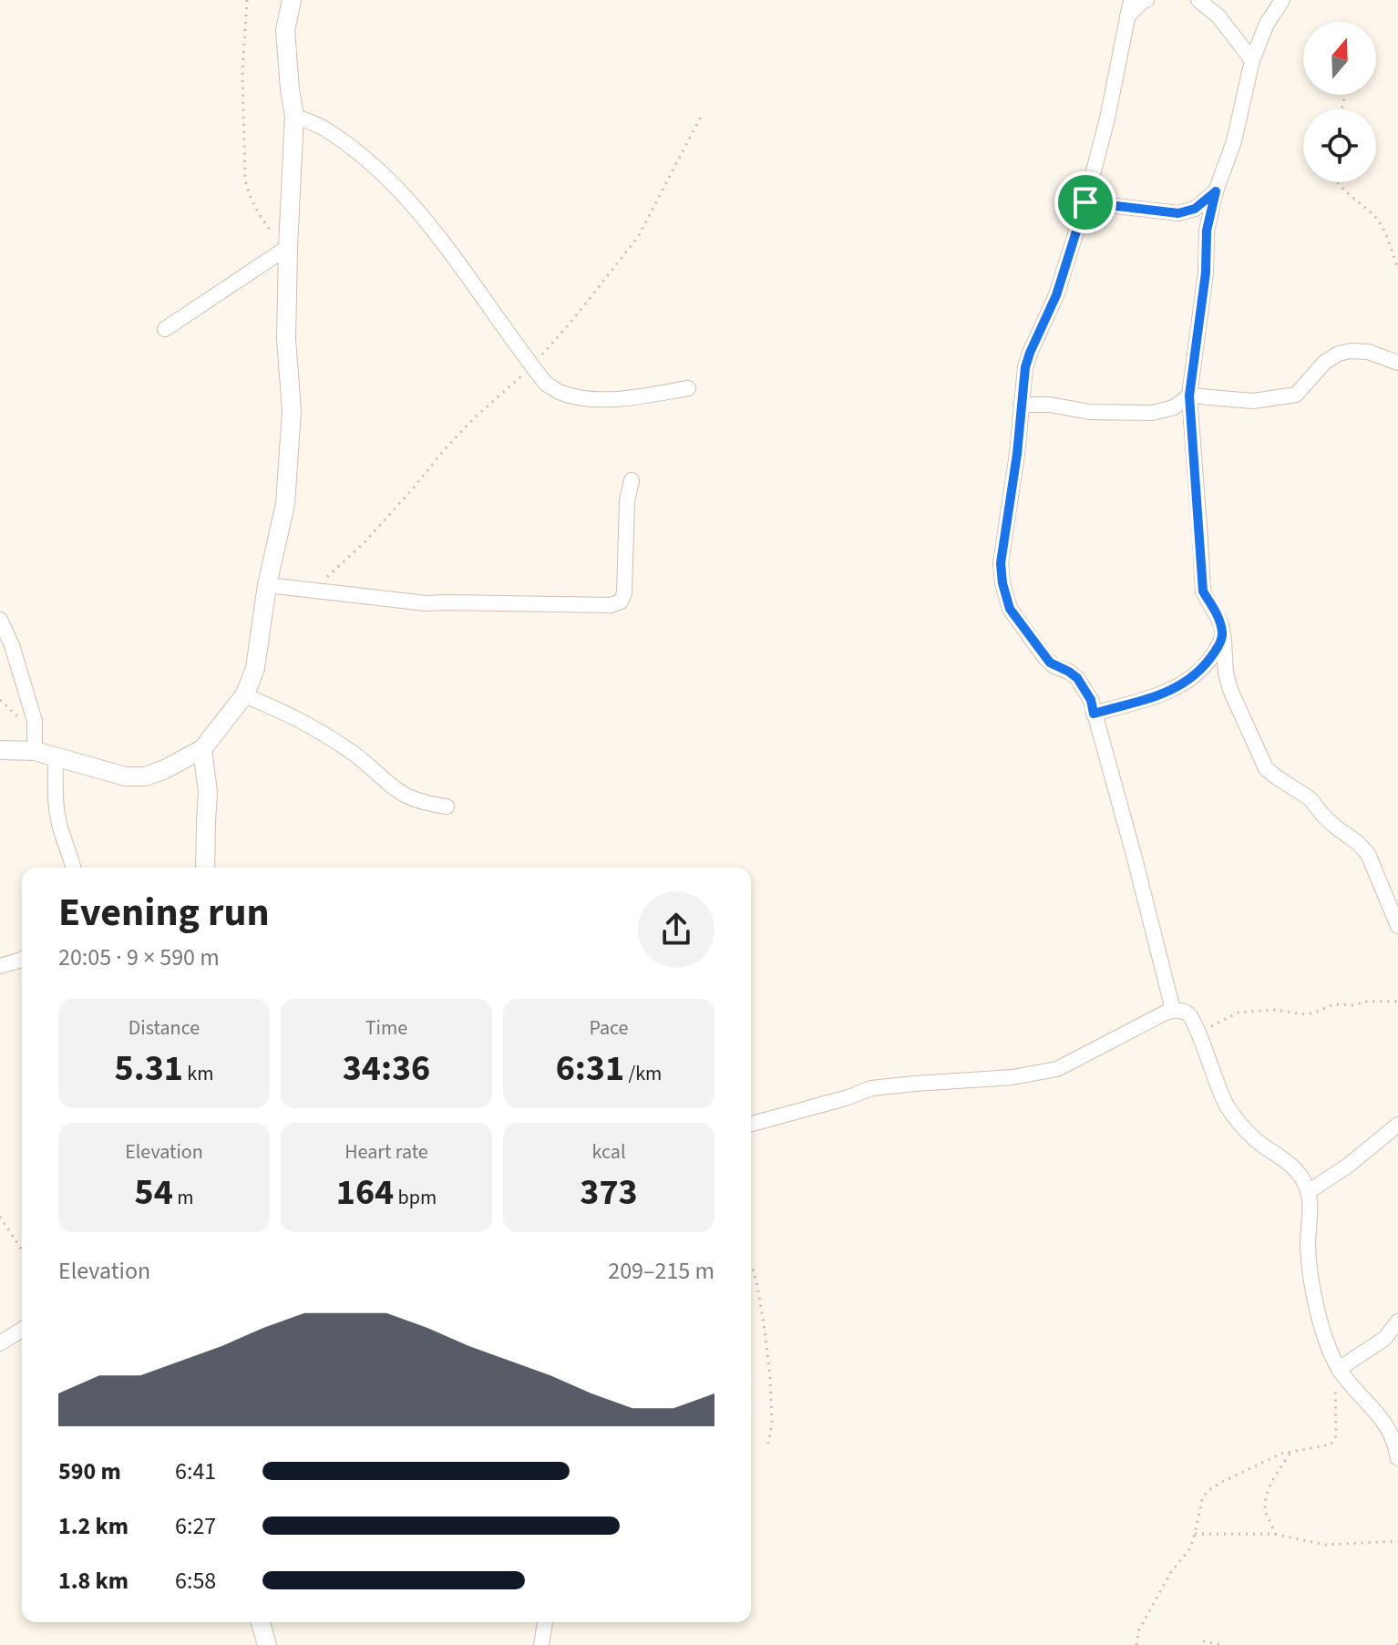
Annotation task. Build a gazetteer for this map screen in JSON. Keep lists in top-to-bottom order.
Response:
{
  "north": "top",
  "page": {
    "heading": ["Evening run", "20:05 · 9 × 590 m"],
    "stats": [
      ["Distance", "5.31 km"],
      ["Time", "34:36"],
      ["Pace", "6:31 /km"],
      ["Elevation", "54 m"],
      ["Heart rate", "164 bpm"],
      ["kcal", "373"]
    ],
    "chart": ["Elevation", "209–215 m"],
    "list": [
      {
        "name": "590 m",
        "note": "6:41"
      },
      {
        "name": "1.2 km",
        "note": "6:27"
      },
      {
        "name": "1.8 km",
        "note": "6:58"
      }
    ]
  }
}
